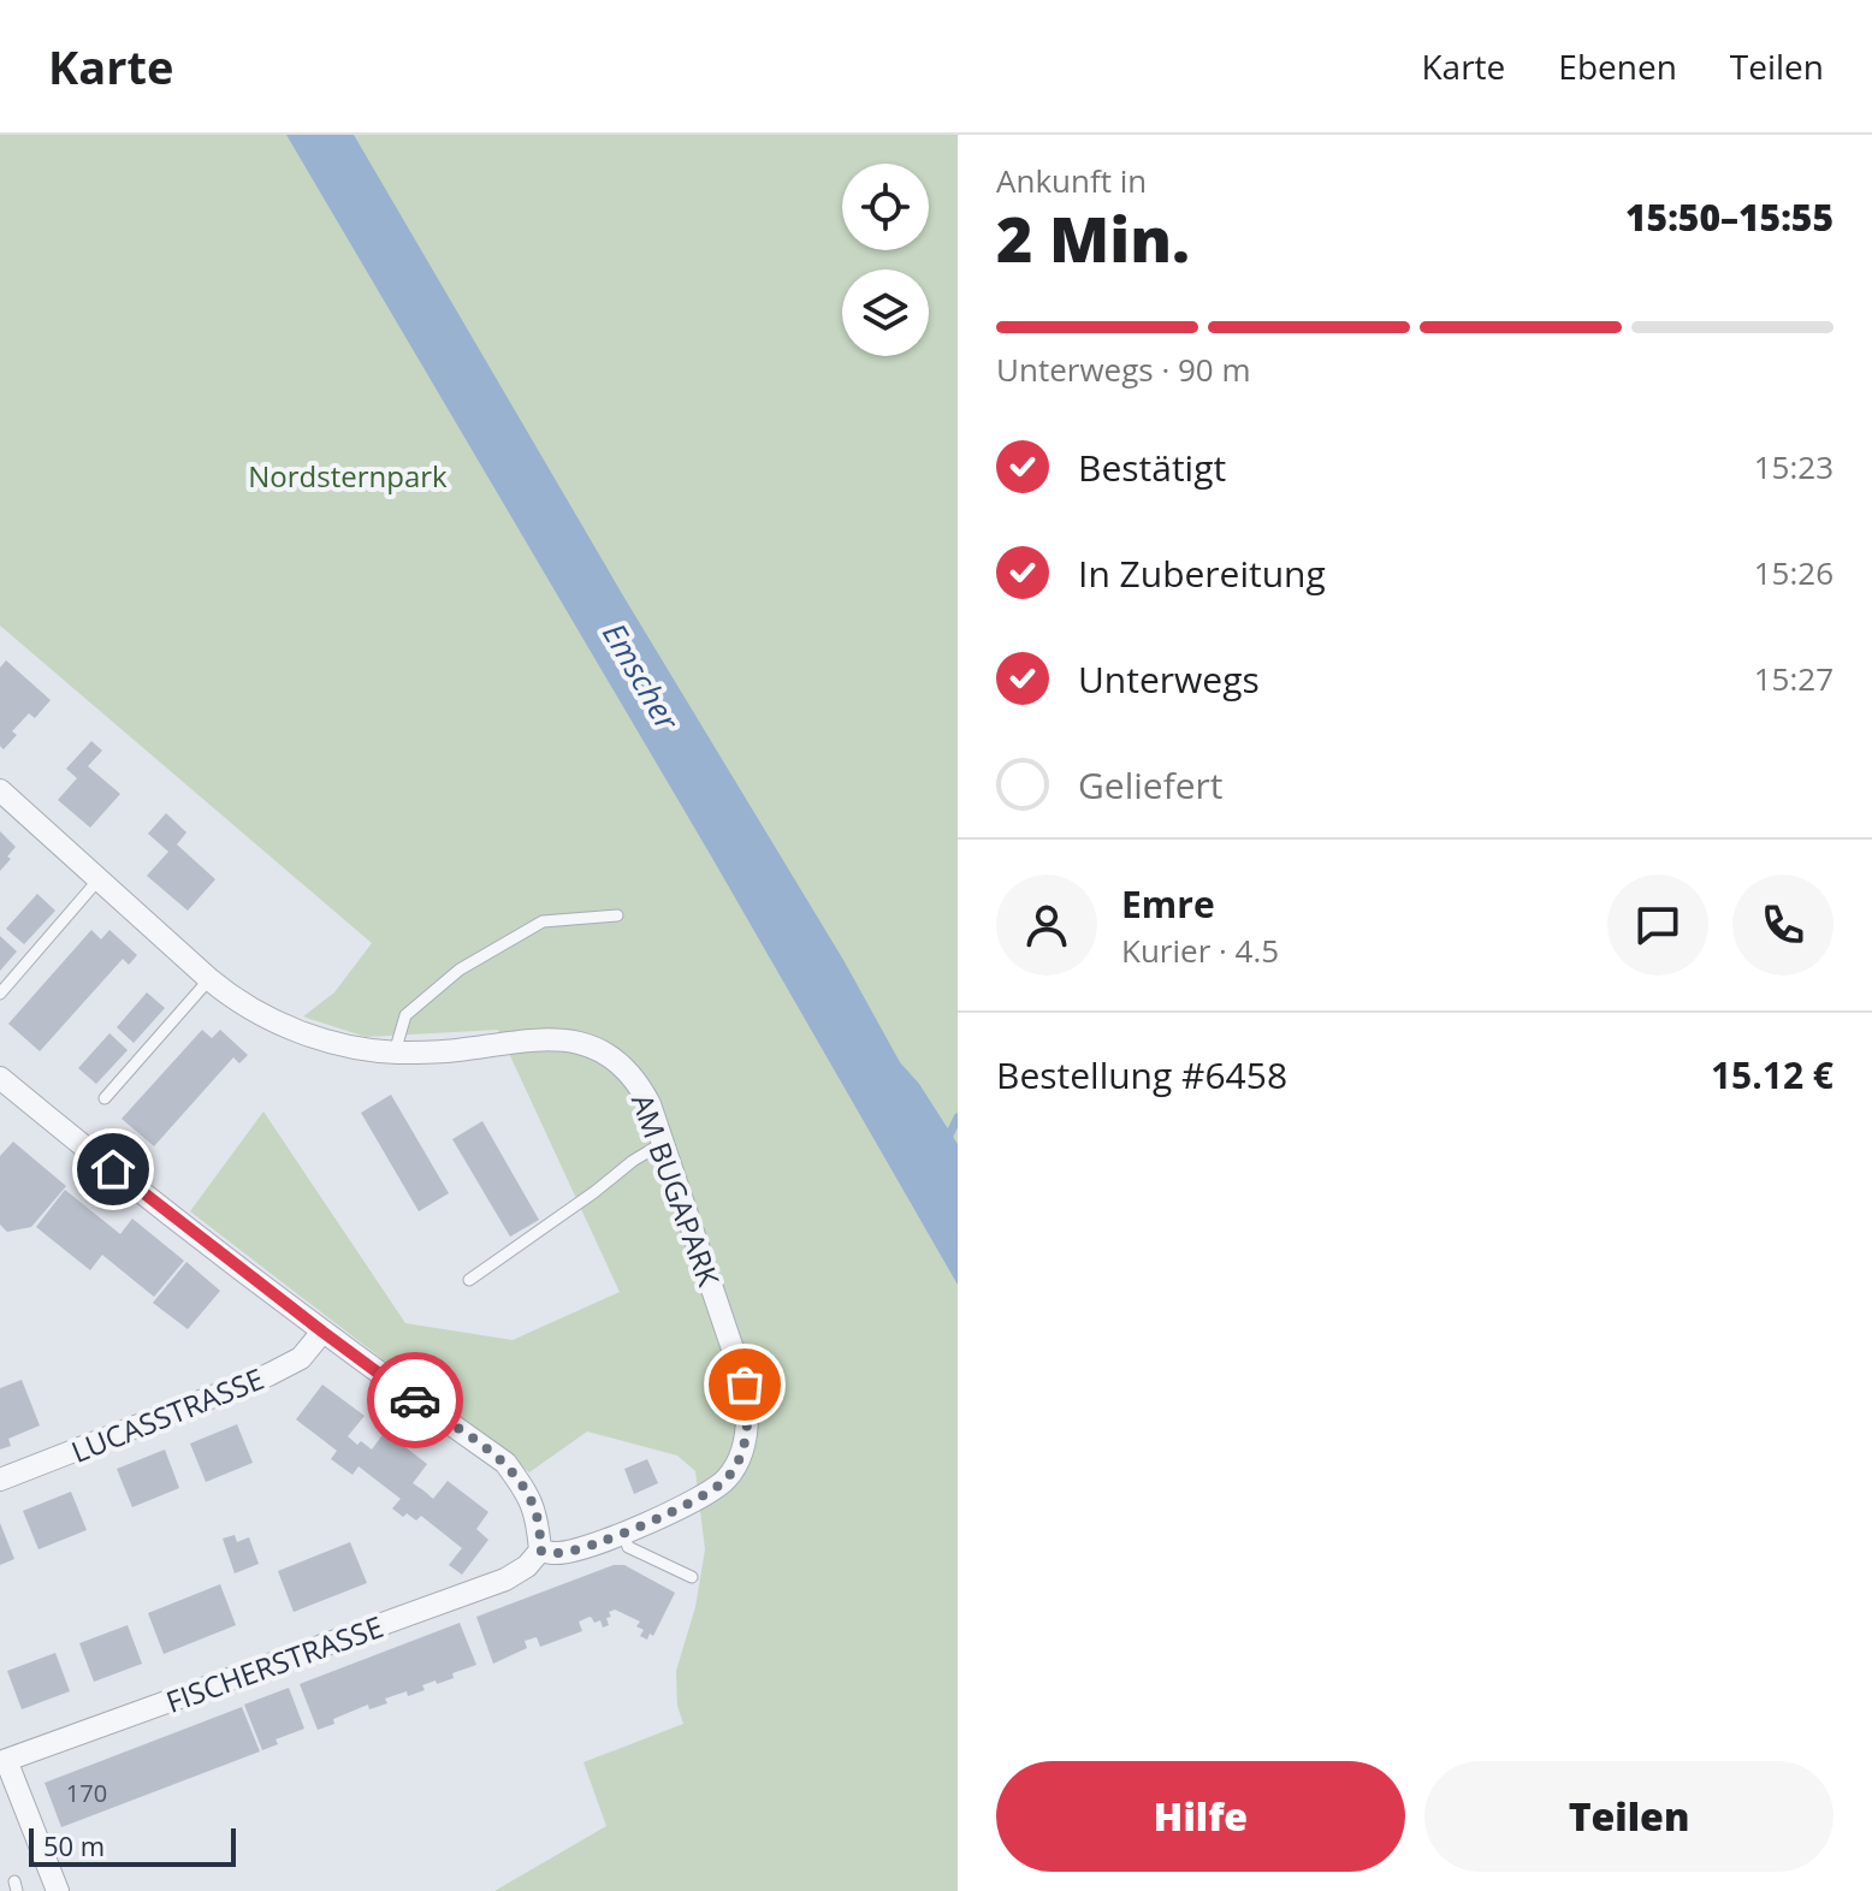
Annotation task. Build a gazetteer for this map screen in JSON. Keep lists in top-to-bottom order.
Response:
{
  "streets": {
    "street": ["AM BUGAPARK", "LUCASSTRASSE", "FISCHERSTRASSE"]
  },
  "crossings": [
    ["AM BUGAPARK", "FISCHERSTRASSE"]
  ],
  "water": ["Emscher"],
  "parks": ["Nordsternpark"],
  "house_numbers": ["170"],
  "scale_bar": "50 m",
  "page": {
    "header": "Karte",
    "nav": ["Karte", "Ebenen", "Teilen"],
    "heading": ["2 Min.", "Ankunft in", "15:50–15:55"],
    "panel": [
      "Emre",
      "Kurier · 4.5",
      "Bestellung #6458",
      "15.12 €"
    ],
    "bar": "Unterwegs · 90 m",
    "list": [
      ["Bestätigt", "15:23"],
      ["In Zubereitung", "15:26"],
      ["Unterwegs", "15:27"],
      "Geliefert"
    ],
    "buttons": ["Hilfe", "Teilen"],
    "scale": "50 m"
  }
}
